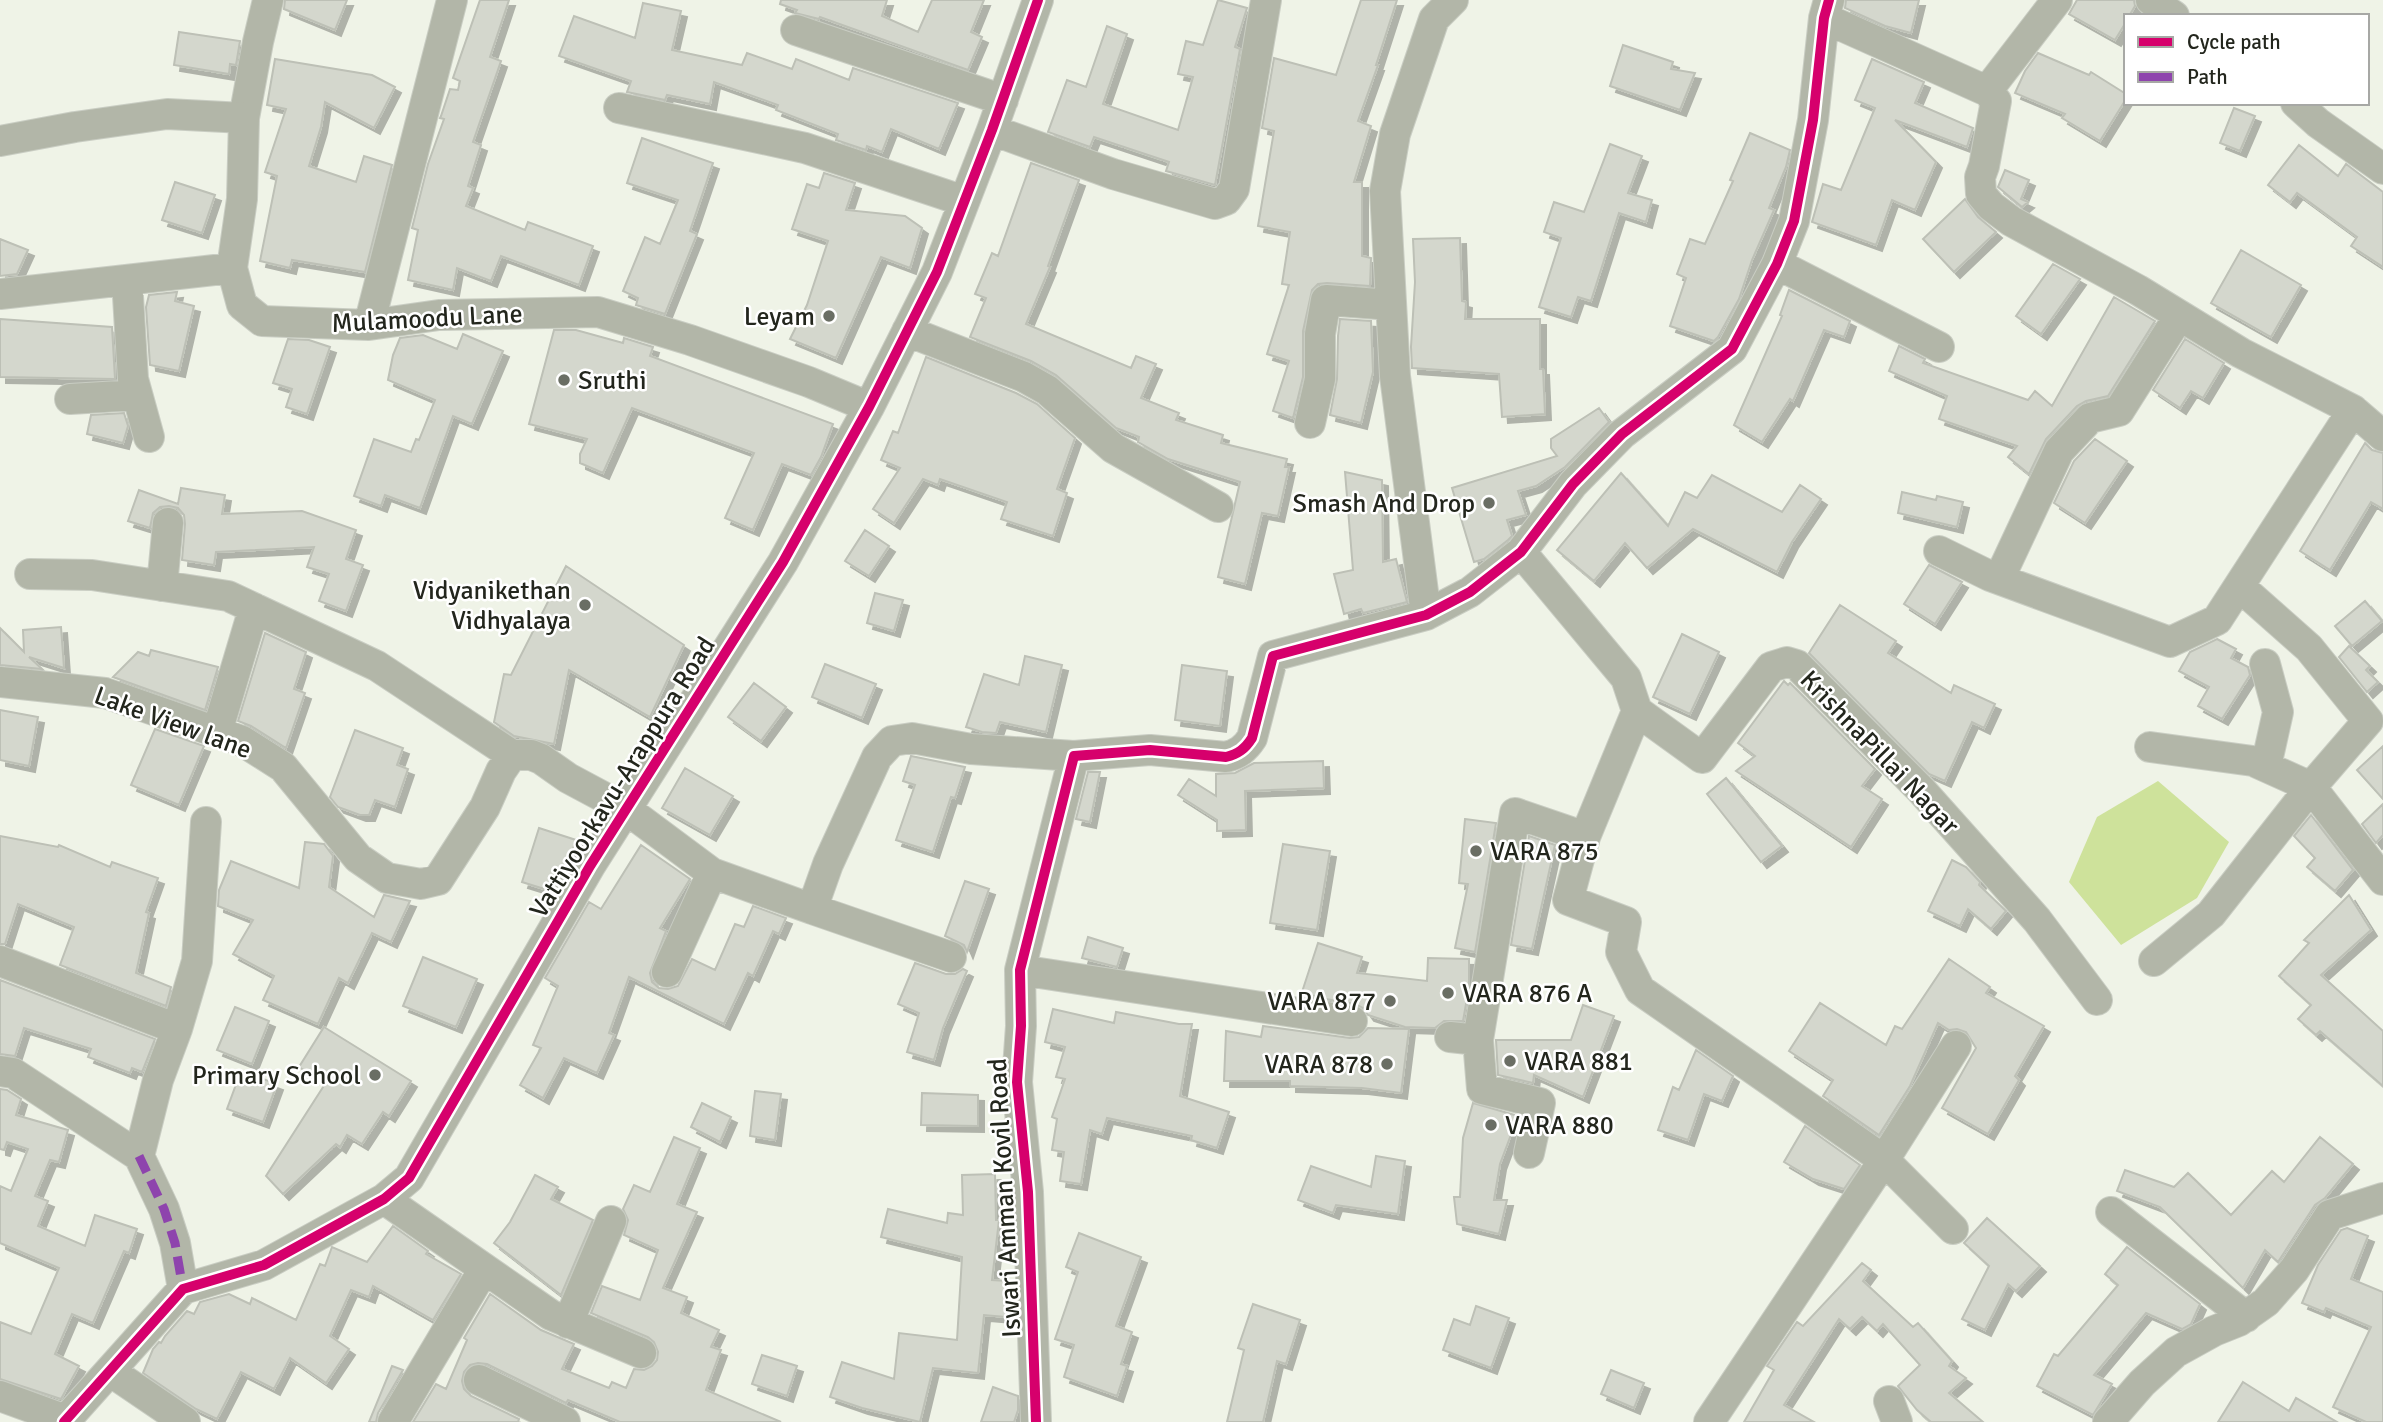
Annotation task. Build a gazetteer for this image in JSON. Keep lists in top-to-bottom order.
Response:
{
  "streets": {
    "street": [
      "Mulamoodu Lane",
      "Lake View lane",
      "KrishnaPillai Nagar",
      "Vattiyoorkavu-Arappura Road",
      "Iswari Amman Kovil Road"
    ]
  },
  "crossings": [
    ["Mulamoodu Lane", "Vattiyoorkavu-Arappura Road"]
  ],
  "places": [
    "Leyam",
    "Sruthi",
    "Smash And Drop",
    "Vidyanikethan Vidhyalaya",
    "VARA 875",
    "VARA 876 A",
    "VARA 877",
    "VARA 881",
    "VARA 878",
    "Primary School",
    "VARA 880"
  ],
  "legend": ["Cycle path", "Path"]
}
